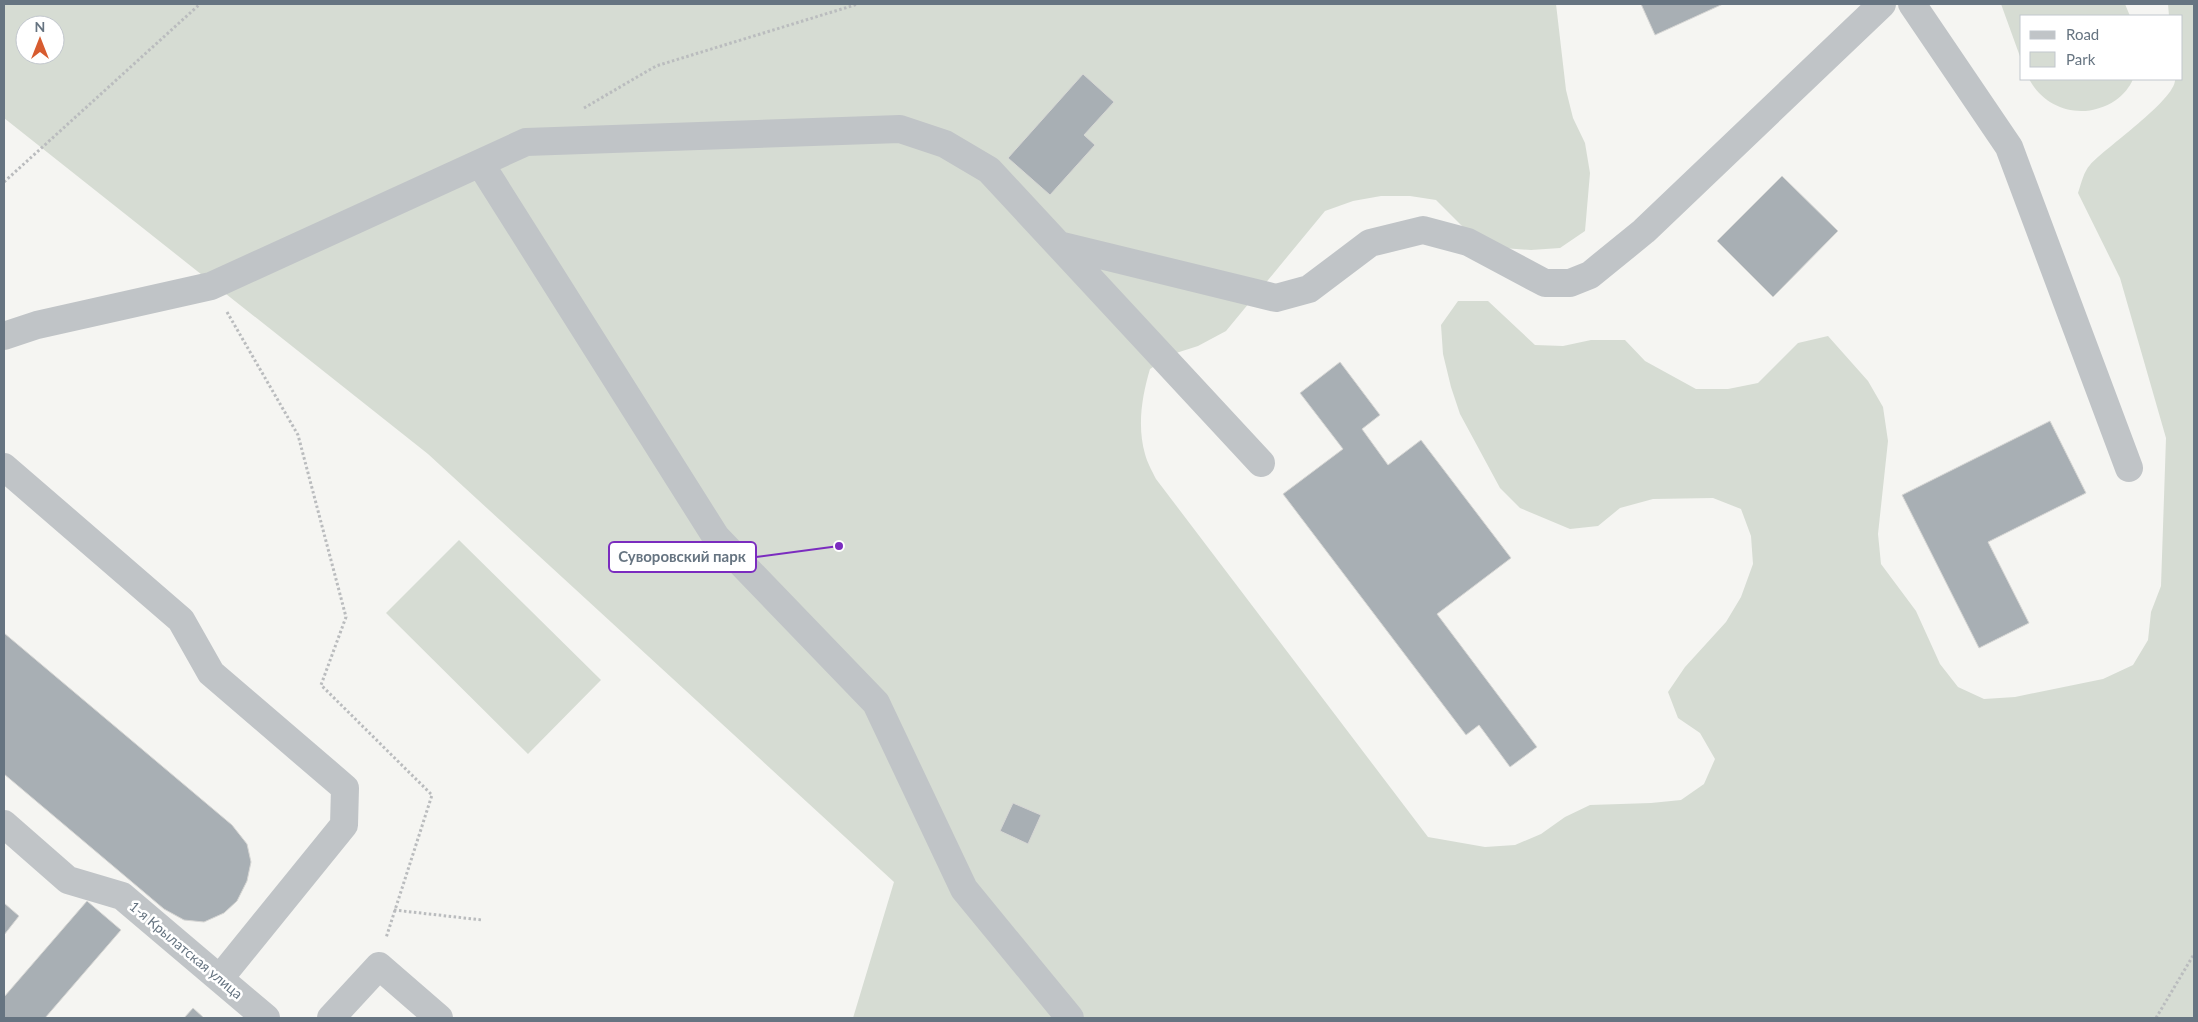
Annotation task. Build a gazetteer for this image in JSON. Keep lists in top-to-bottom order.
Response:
{
  "streets": {
    "street": ["1-я Крылатская улица"]
  },
  "places": ["Суворовский парк"],
  "legend": ["Road", "Park"],
  "north": "top"
}
